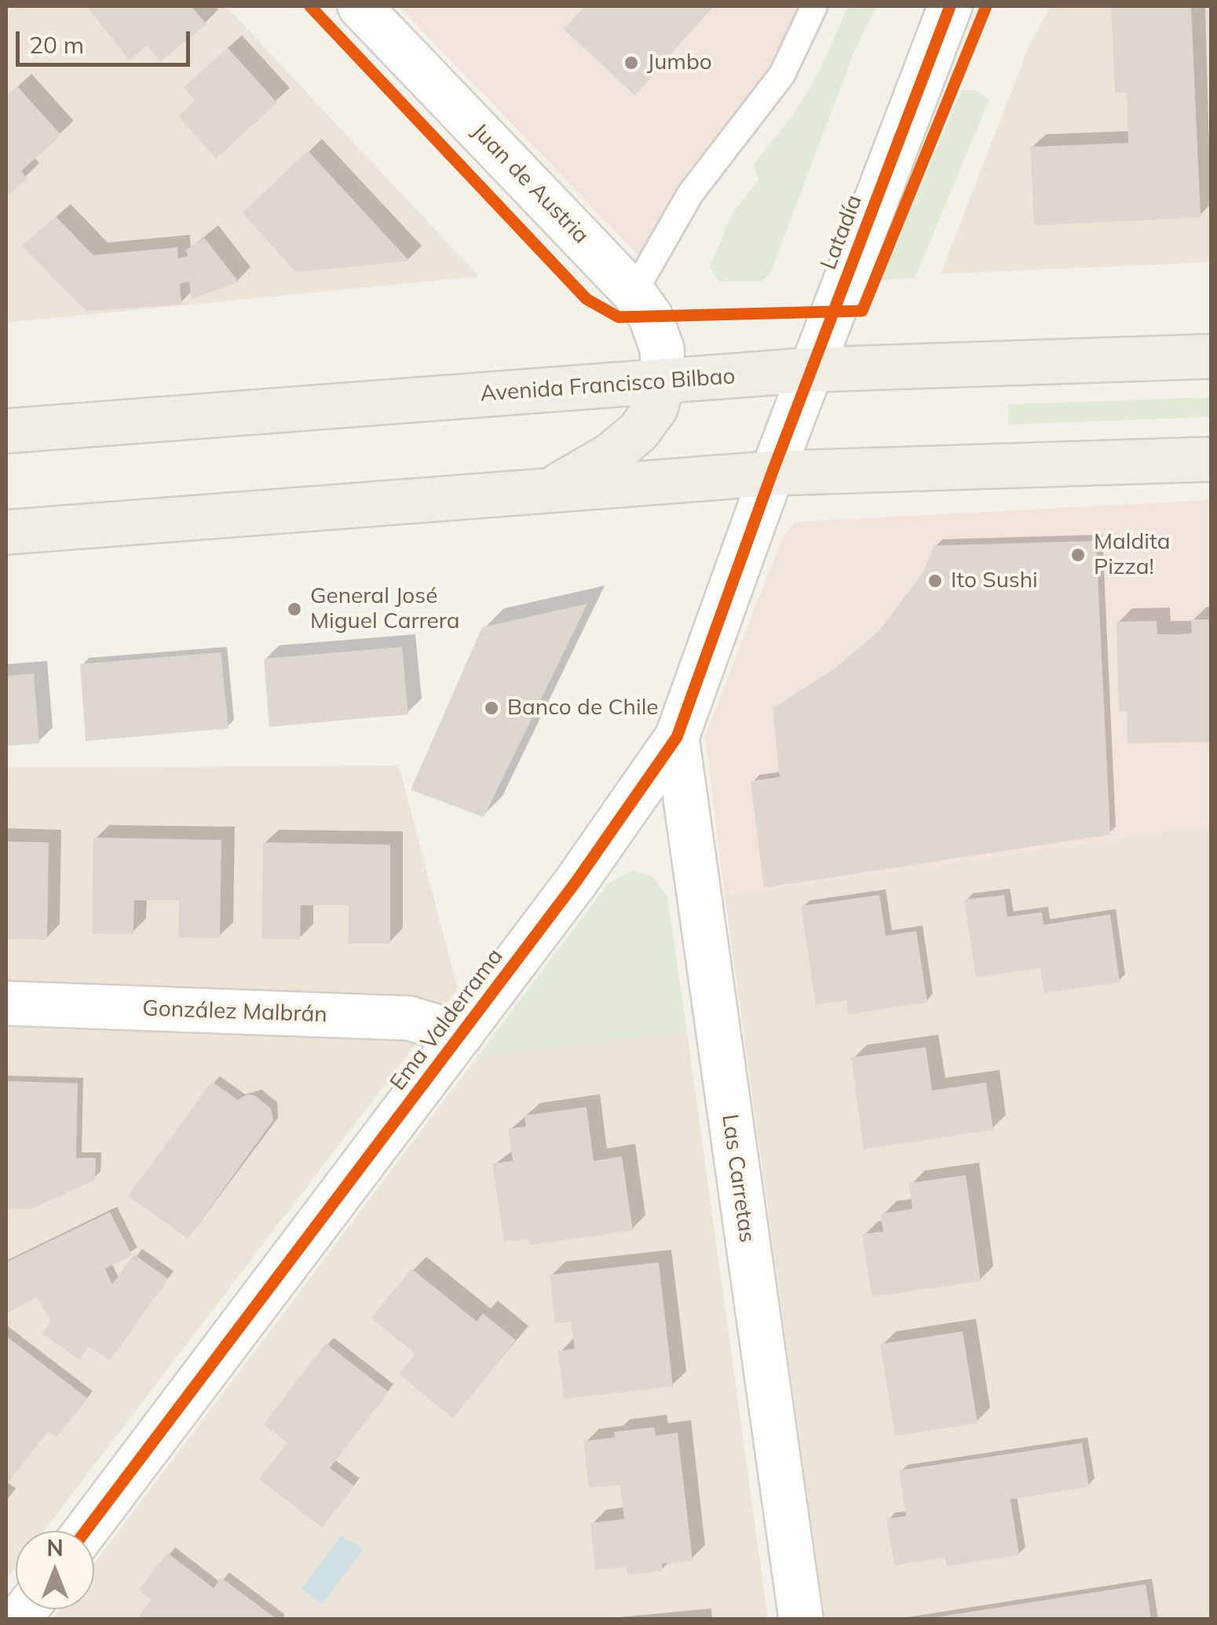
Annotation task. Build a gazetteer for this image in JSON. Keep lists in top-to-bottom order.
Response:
{
  "streets": {
    "main road": ["Avenida Francisco Bilbao"],
    "street": [
      "Juan de Austria",
      "Latadía",
      "González Malbrán",
      "Ema Valderrama",
      "Las Carretas"
    ]
  },
  "crossings": [
    ["Juan de Austria", "Avenida Francisco Bilbao"],
    ["Latadía", "Avenida Francisco Bilbao"],
    ["Latadía", "Ema Valderrama"],
    ["González Malbrán", "Ema Valderrama"],
    ["Ema Valderrama", "Las Carretas"]
  ],
  "places": [
    "Jumbo",
    "Maldita Pizza!",
    "Ito Sushi",
    "General José Miguel Carrera",
    "Banco de Chile"
  ],
  "scale_bar": "20 m",
  "north": "top"
}
